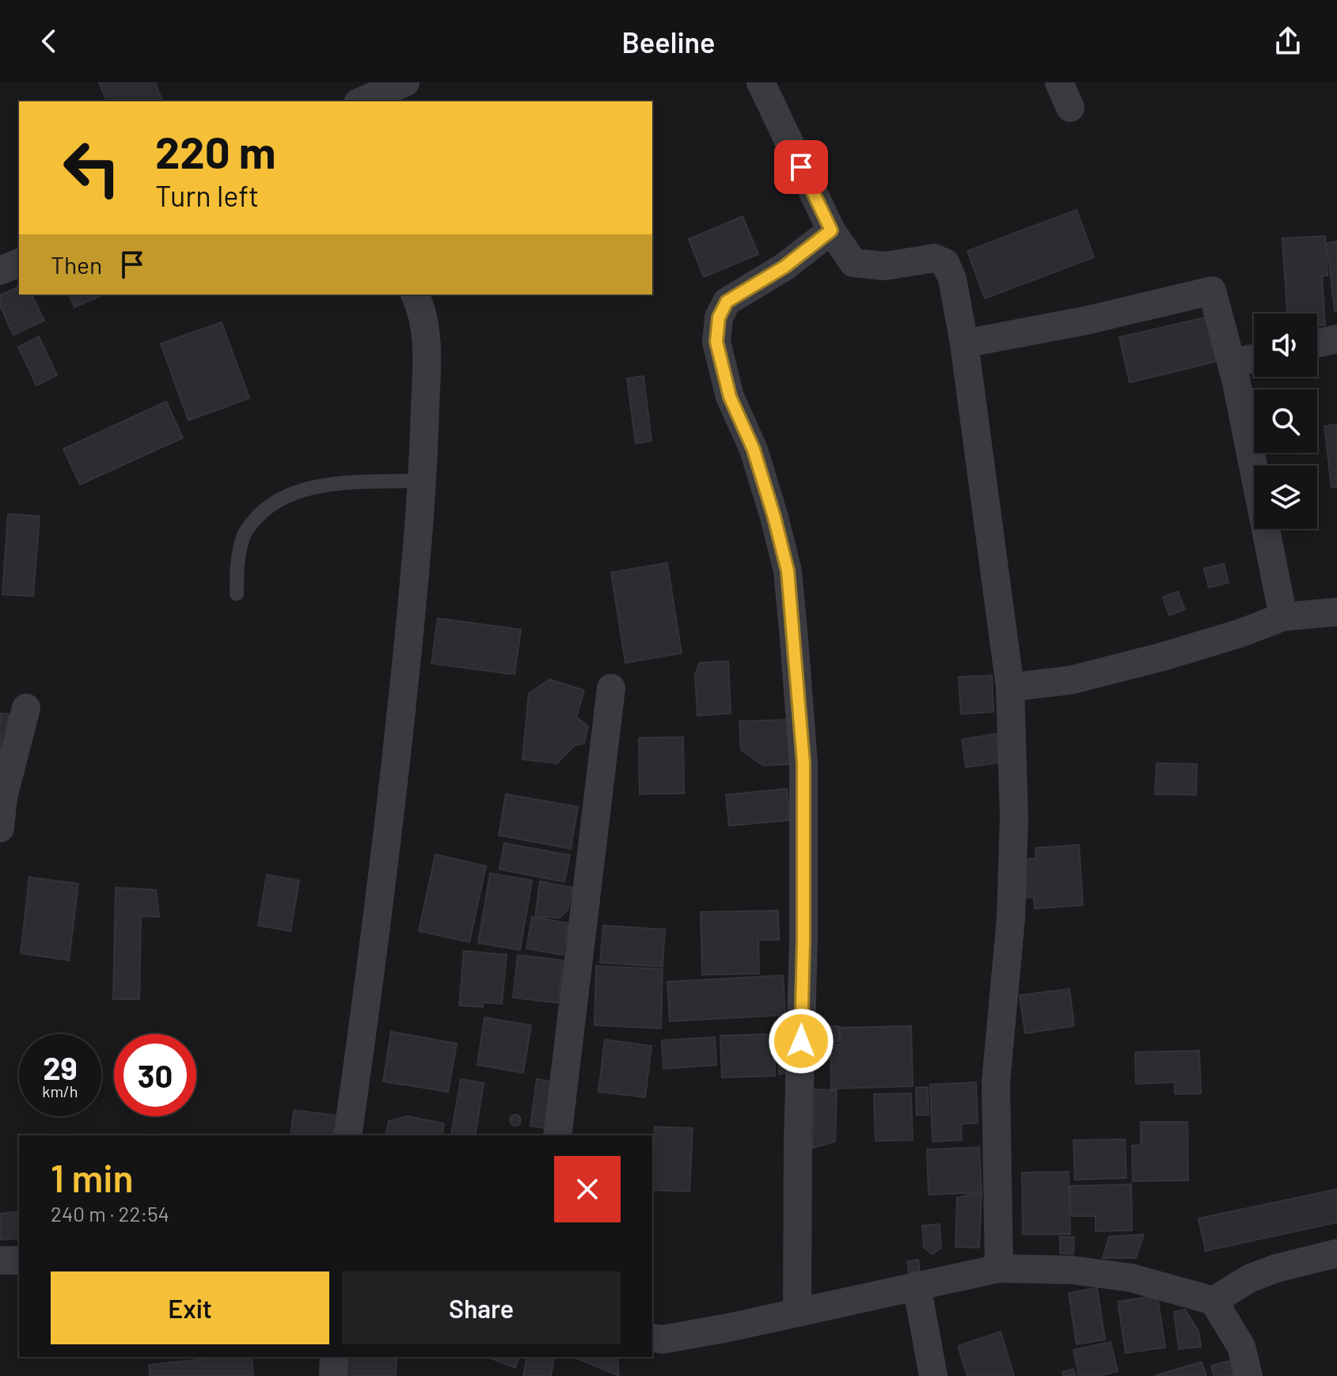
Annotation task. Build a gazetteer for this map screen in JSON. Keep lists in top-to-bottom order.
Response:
{
  "page": {
    "header": "Beeline",
    "turn": ["220 m", "Turn left"],
    "then": "Then",
    "speed": "29 km/h",
    "limit": "30",
    "heading": ["1 min", "240 m · 22:54"],
    "buttons": ["Exit", "Share"]
  }
}
